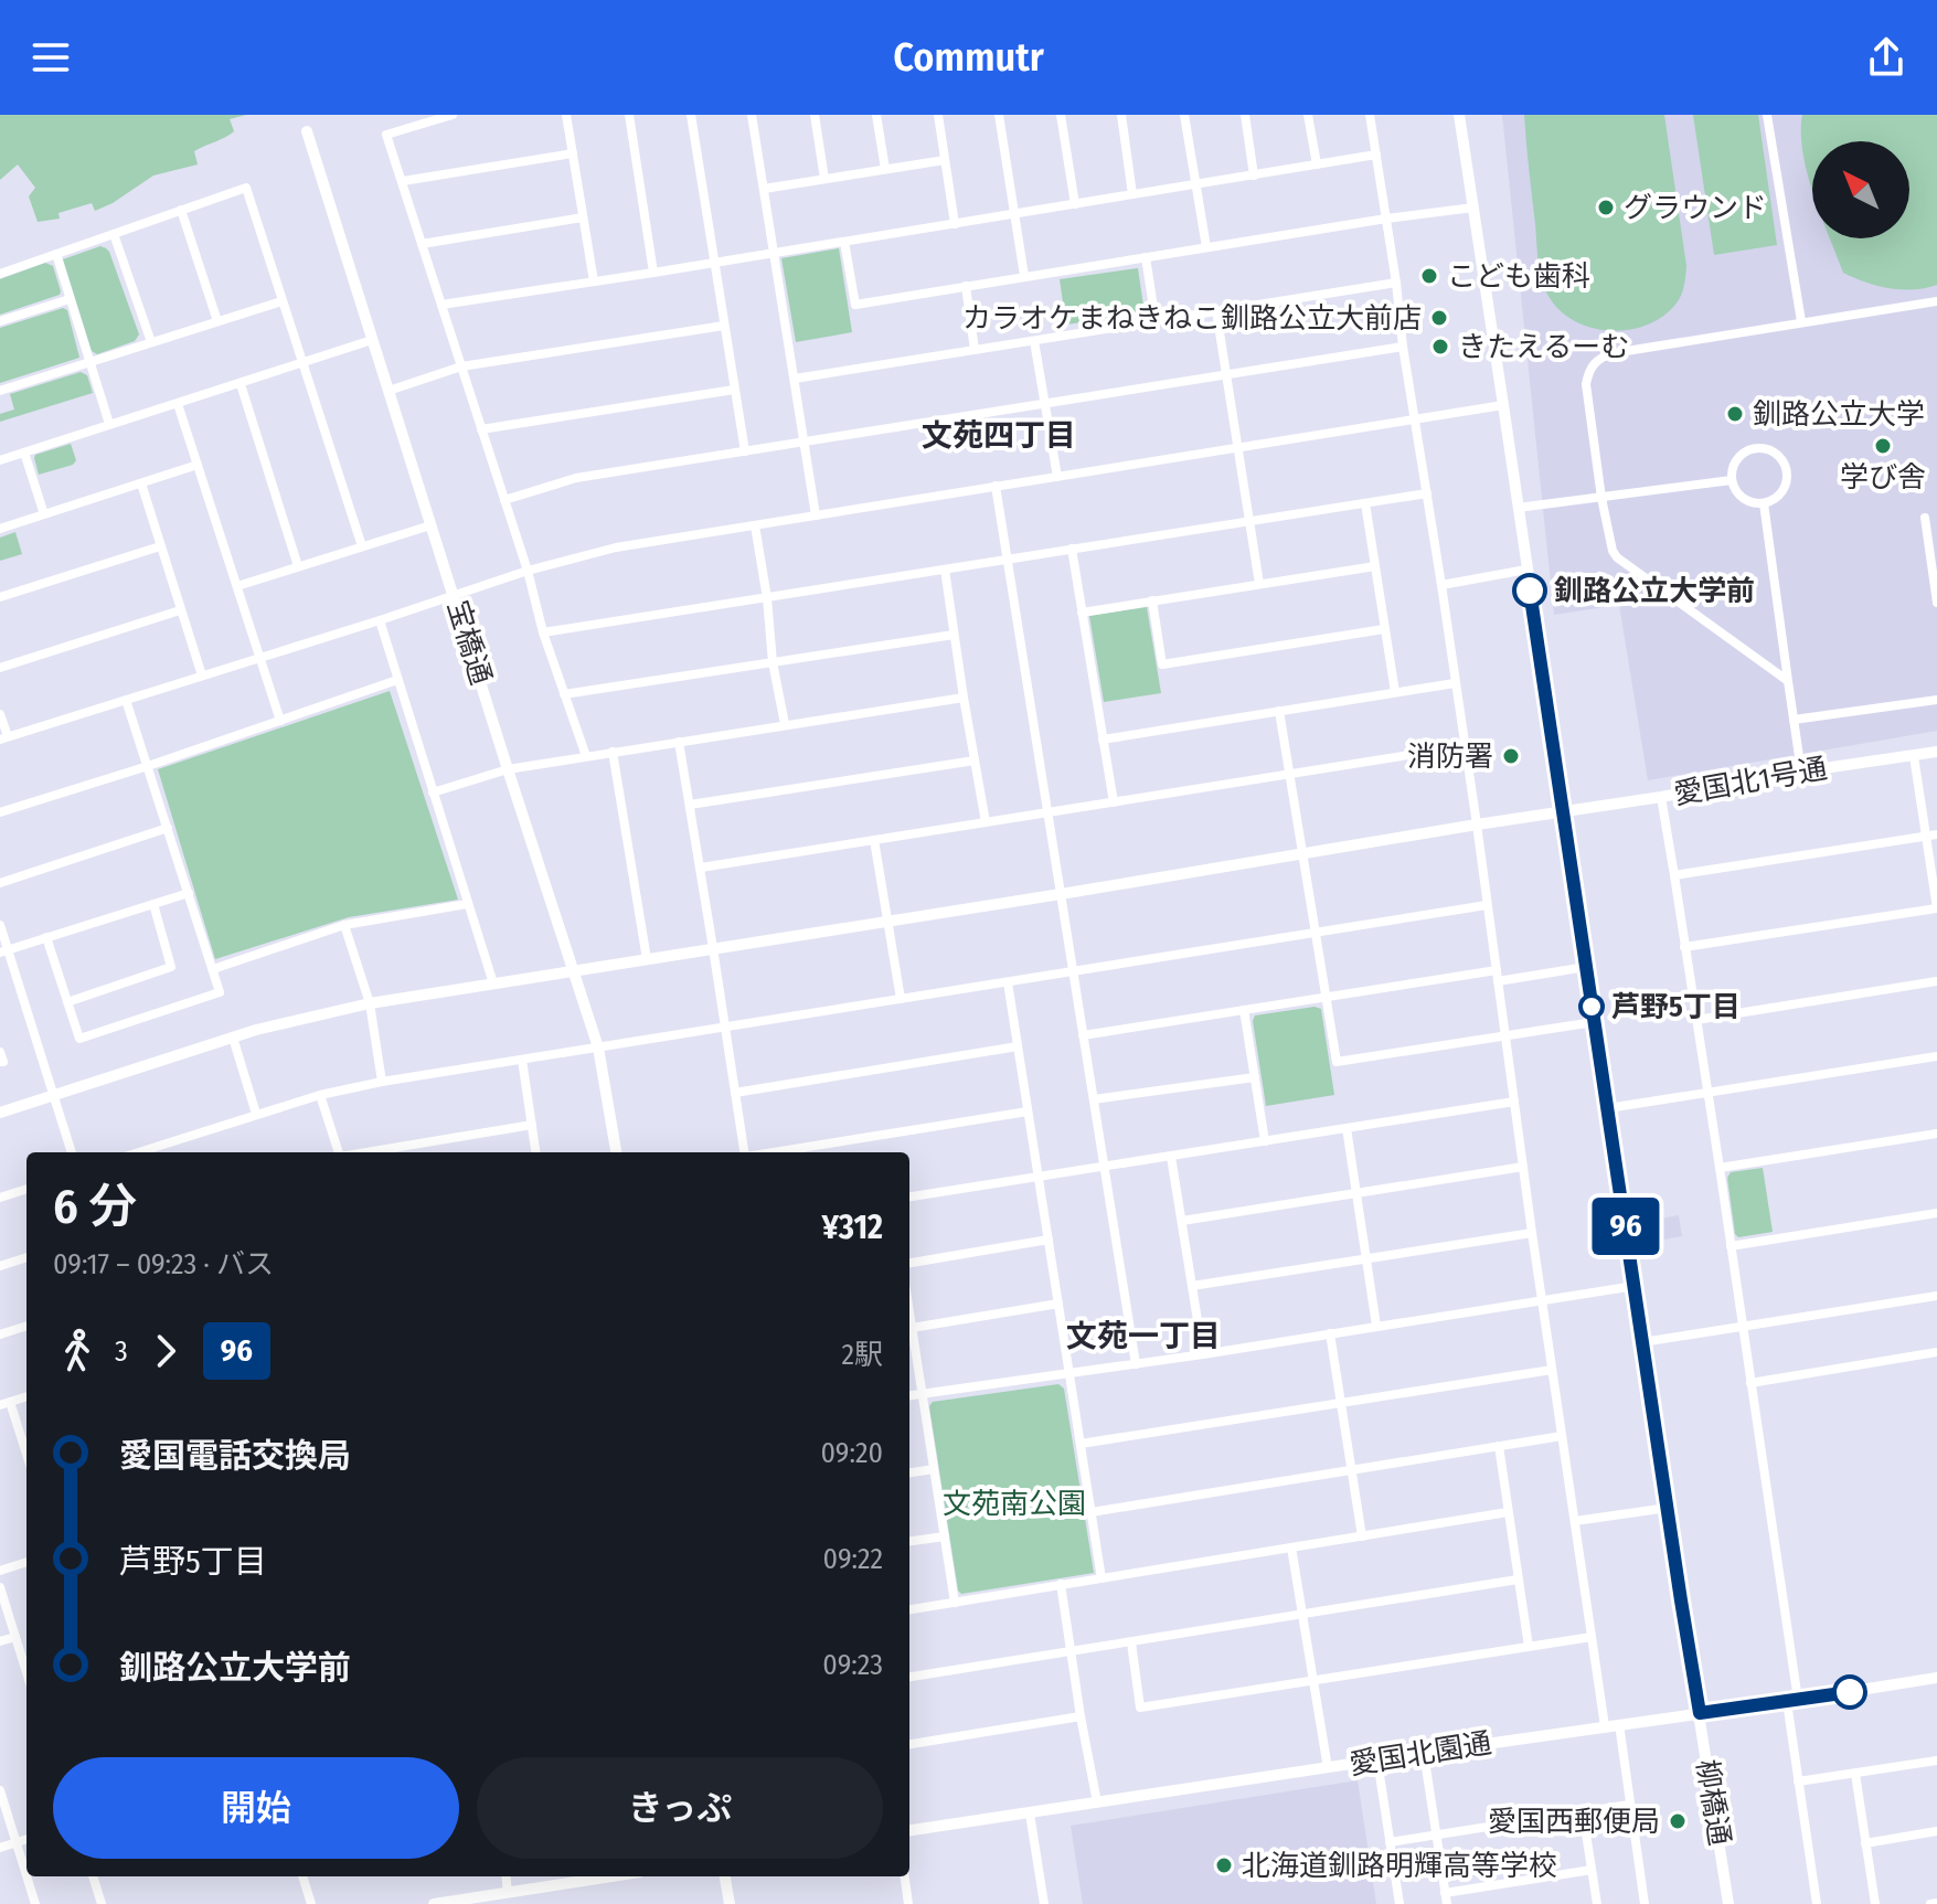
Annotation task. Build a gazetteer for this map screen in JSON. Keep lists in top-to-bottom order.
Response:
{
  "streets": {
    "street": [
      "宝橋通",
      "愛国北1号通",
      "愛国北園通",
      "柳橋通"
    ]
  },
  "crossings": [
    ["宝橋通", "愛国北1号通"],
    ["愛国北1号通", "柳橋通"],
    ["愛国北園通", "柳橋通"]
  ],
  "districts": ["文苑四丁目", "文苑一丁目"],
  "parks": ["文苑南公園"],
  "places": [
    "グラウンド",
    "こども歯科",
    "カラオケまねきねこ釧路公立大前店",
    "きたえるーむ",
    "釧路公立大学",
    "学び舎",
    "釧路公立大学前",
    "消防署",
    "芦野5丁目",
    "愛国西郵便局",
    "北海道釧路明輝高等学校"
  ],
  "lines": ["bus line 96"],
  "north": "top left",
  "page": {
    "header": "Commutr",
    "on_map": "96",
    "heading": ["6 分", "09:17 – 09:23 · バス", "¥312"],
    "legs": ["3", "96", "2駅"],
    "list": [
      {
        "name": "愛国電話交換局",
        "value": "09:20"
      },
      {
        "name": "芦野5丁目",
        "value": "09:22"
      },
      {
        "name": "釧路公立大学前",
        "value": "09:23"
      }
    ],
    "buttons": ["開始", "きっぷ"]
  }
}
